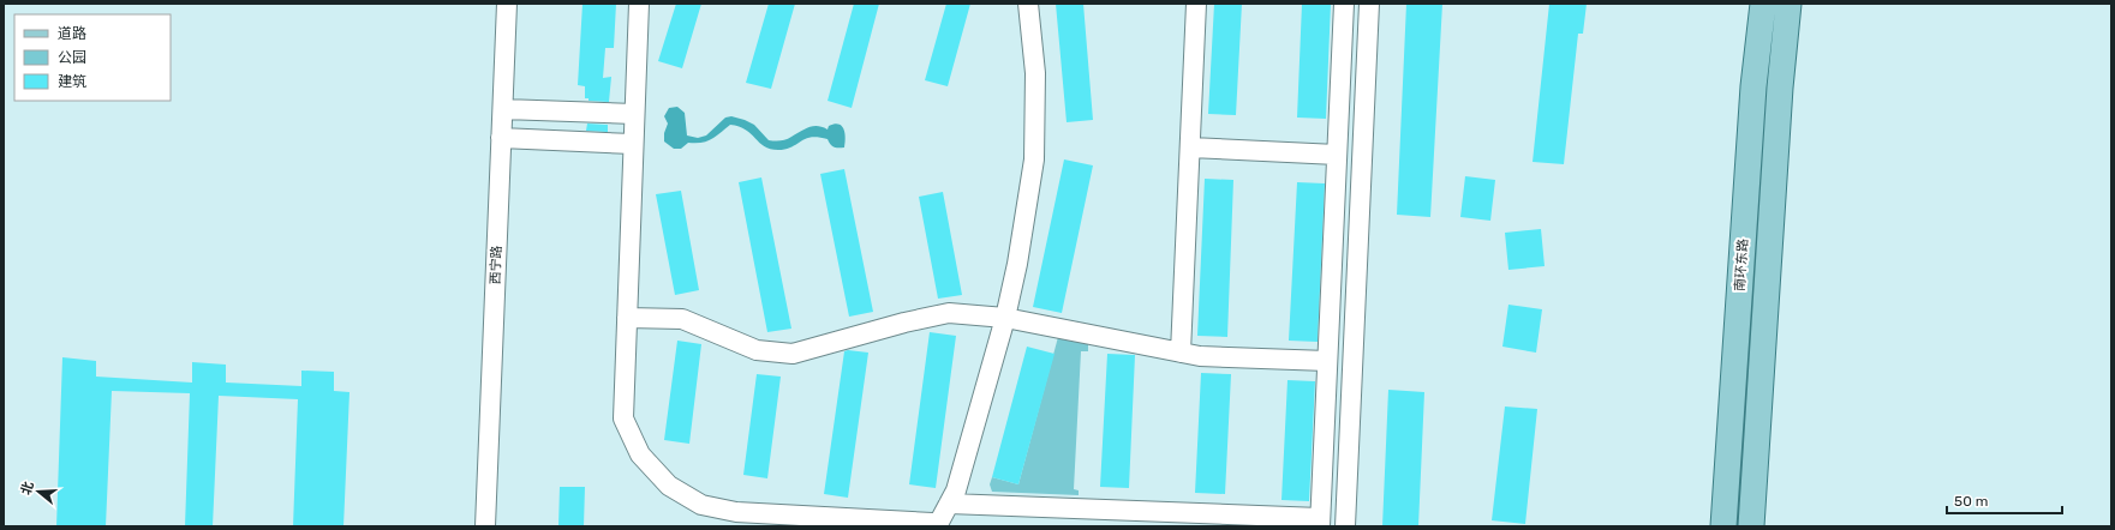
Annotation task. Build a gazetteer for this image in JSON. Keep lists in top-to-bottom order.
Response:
{
  "streets": {
    "main road": ["南环东路"],
    "street": ["西宁路"]
  },
  "legend": ["道路", "公园", "建筑"],
  "scale_bar": "50 m",
  "north": "left"
}
